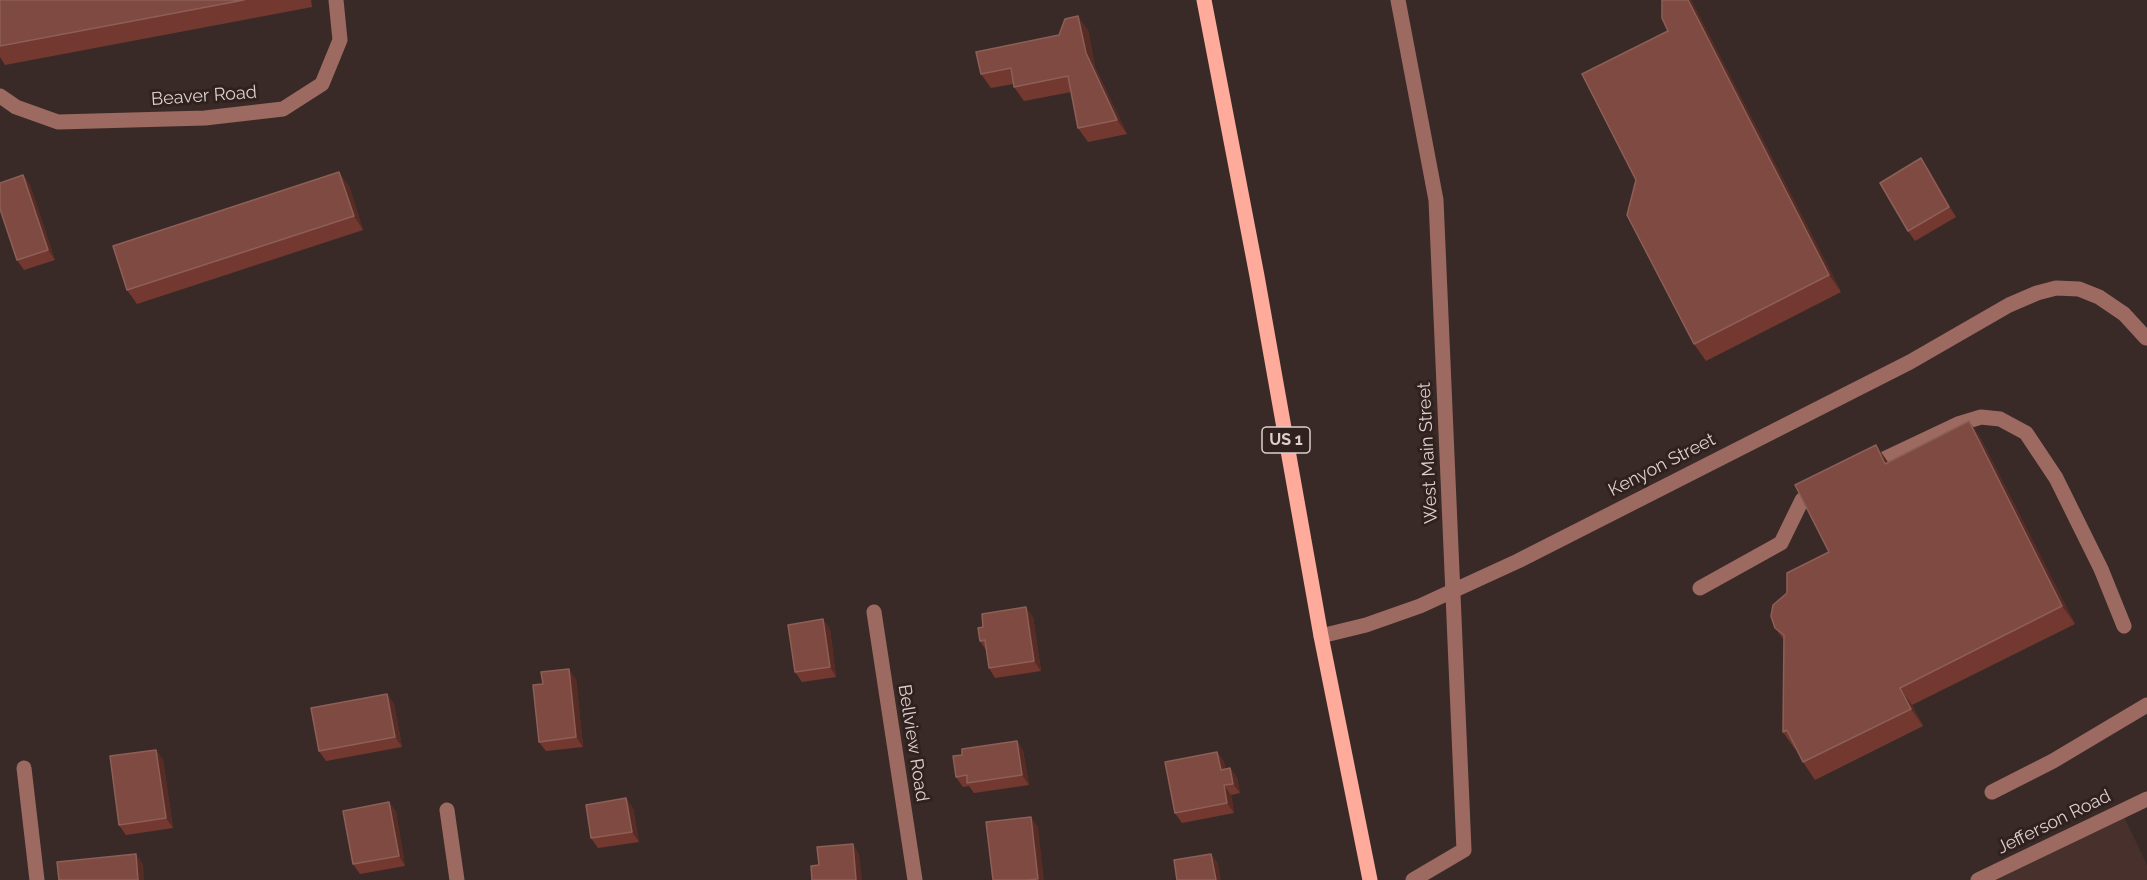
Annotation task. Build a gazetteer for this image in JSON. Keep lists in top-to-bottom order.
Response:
{
  "streets": {
    "main road": ["US 1"],
    "street": [
      "Beaver Road",
      "West Main Street",
      "Kenyon Street",
      "Bellview Road",
      "Jefferson Road"
    ]
  },
  "crossings": [
    ["US 1", "Kenyon Street"],
    ["West Main Street", "Kenyon Street"]
  ]
}
